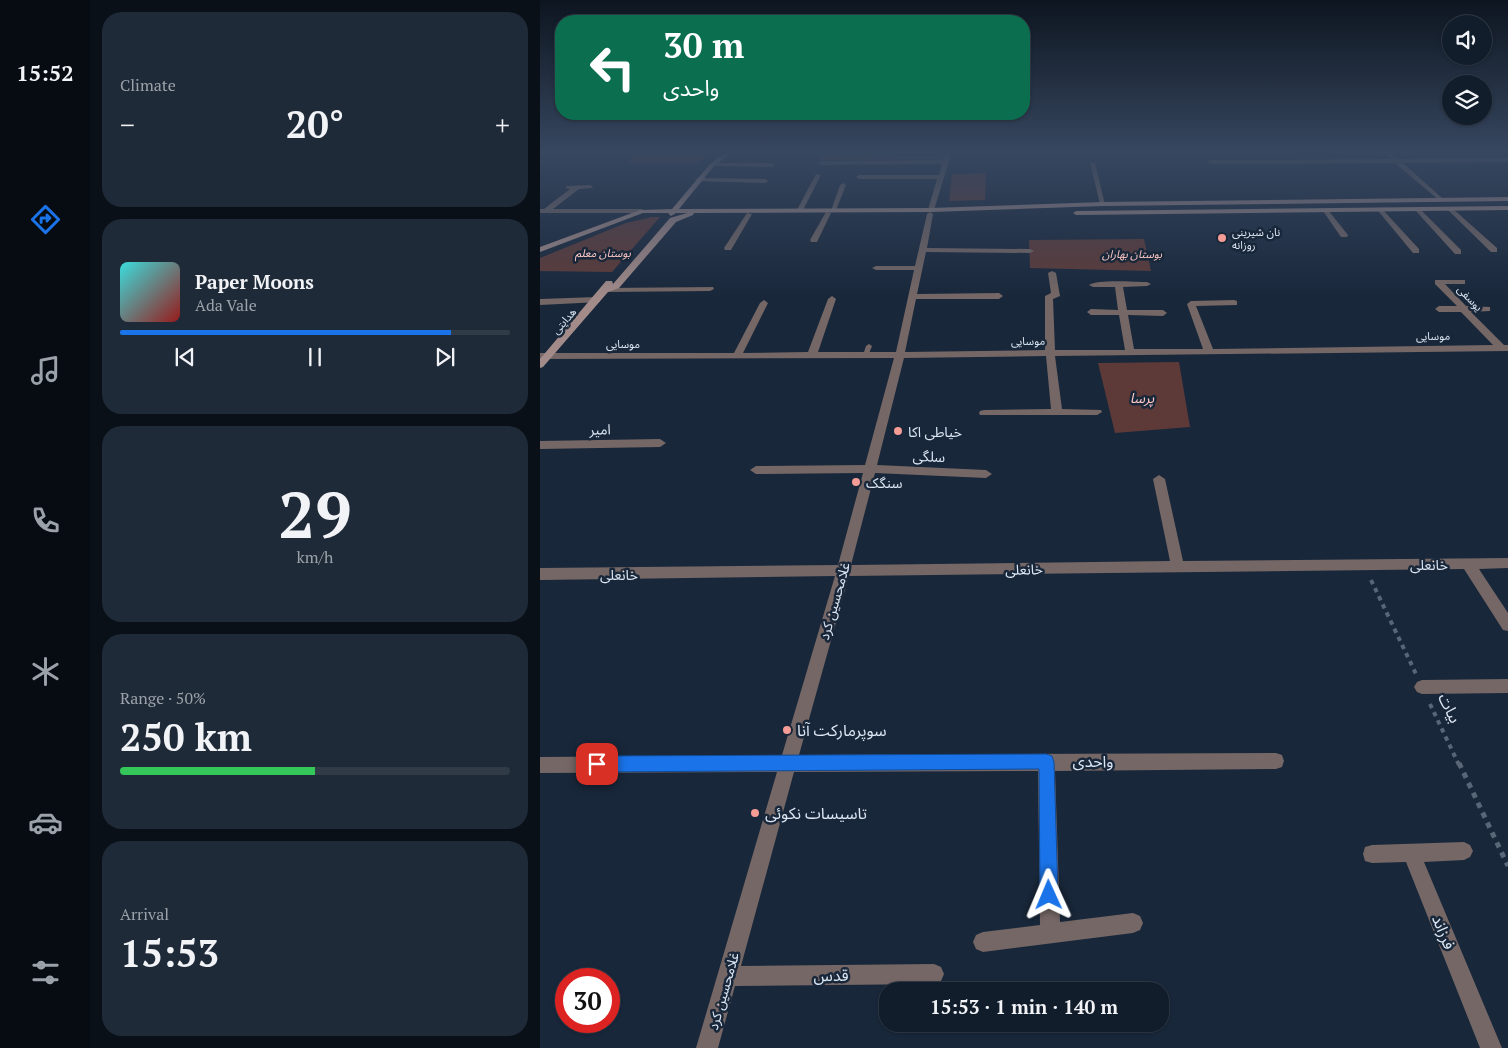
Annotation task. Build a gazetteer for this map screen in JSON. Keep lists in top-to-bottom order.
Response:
{
  "streets": {
    "main road": ["هدایتی"],
    "street": [
      "یوسفی",
      "موسایی",
      "امیر",
      "سلگی",
      "خانعلی",
      "غلامحسین کرد",
      "واحدی",
      "فرزاند",
      "قدس"
    ],
    "path": ["بیات"]
  },
  "crossings": [
    ["یوسفی", "موسایی"],
    ["هدایتی", "موسایی"],
    ["هدایتی", "غلامحسین کرد"],
    ["موسایی", "غلامحسین کرد"],
    ["سلگی", "غلامحسین کرد"],
    ["خانعلی", "غلامحسین کرد"],
    ["خانعلی", "بیات"],
    ["غلامحسین کرد", "واحدی"],
    ["غلامحسین کرد", "قدس"]
  ],
  "parks": ["بوستان معلم", "بوستان بهاران", "پرسا"],
  "places": [
    "نان شیرینی روزانه",
    "خیاطی اکا",
    "سنگک",
    "سوپرمارکت آنا",
    "تاسیسات نکوئی"
  ],
  "page": {
    "tabs": "15:52",
    "tile": [
      "Climate",
      ["29", "km/h"],
      ["Range · 50%", "250 km"],
      ["Arrival", "15:53"]
    ],
    "turn": ["30 m", "واحدی"],
    "heat": ["−", "20°", "+"],
    "song": ["Paper Moons", "Ada Vale"],
    "limit": "30",
    "trip": "15:53 · 1 min · 140 m"
  }
}
